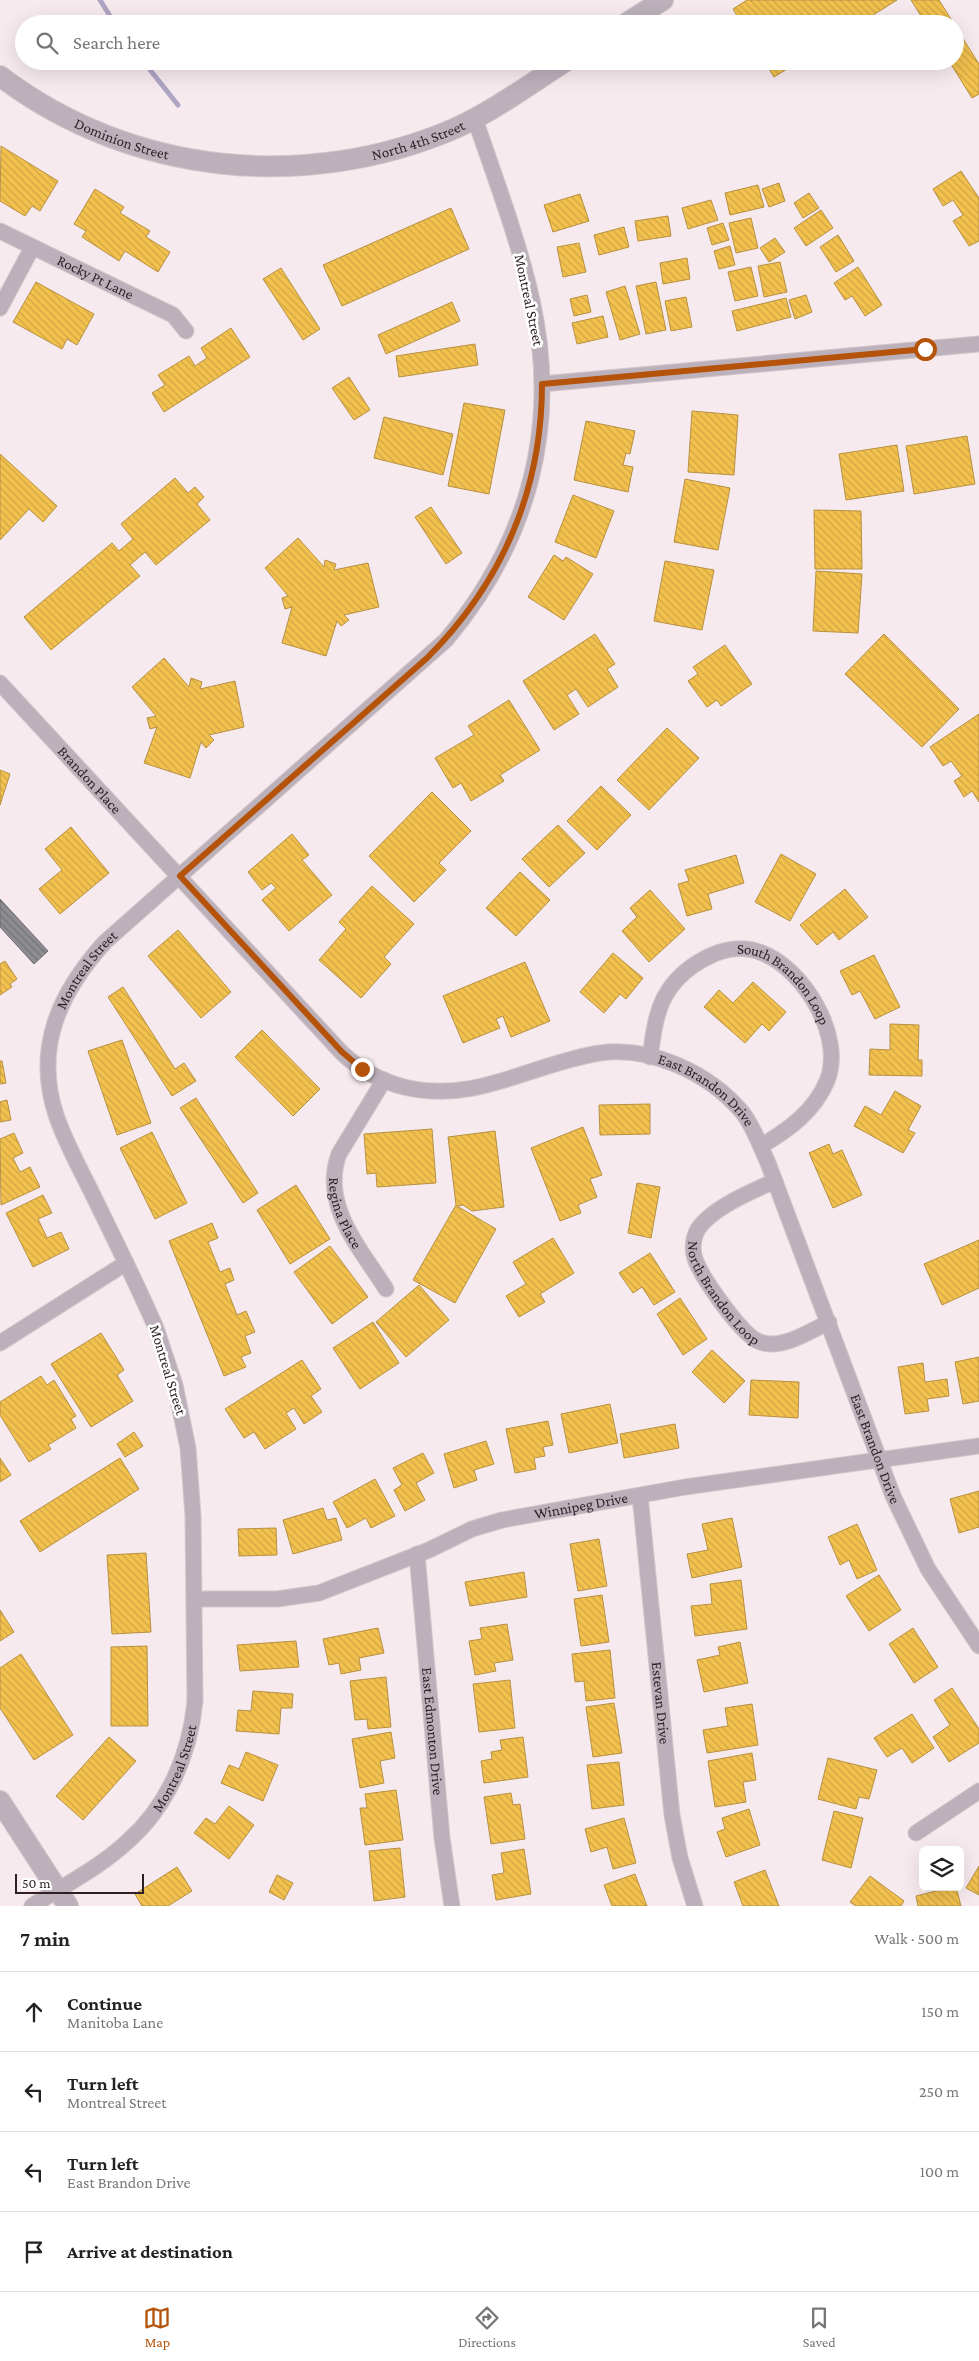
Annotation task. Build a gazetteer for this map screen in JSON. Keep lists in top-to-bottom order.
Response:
{
  "streets": {
    "street": [
      "Dominion Street",
      "North 4th Street",
      "Rocky Pt Lane",
      "Montreal Street",
      "Brandon Place",
      "South Brandon Loop",
      "East Brandon Drive",
      "Regina Place",
      "North Brandon Loop",
      "Winnipeg Drive",
      "Estevan Drive",
      "East Edmonton Drive"
    ]
  },
  "crossings": [
    ["Dominion Street", "North 4th Street"],
    ["North 4th Street", "Montreal Street"],
    ["Montreal Street", "Brandon Place"],
    ["Montreal Street", "East Brandon Drive"],
    ["Montreal Street", "Winnipeg Drive"],
    ["Brandon Place", "East Brandon Drive"],
    ["South Brandon Loop", "East Brandon Drive"],
    ["East Brandon Drive", "Regina Place"],
    ["East Brandon Drive", "North Brandon Loop"],
    ["East Brandon Drive", "Winnipeg Drive"],
    ["Winnipeg Drive", "Estevan Drive"],
    ["Winnipeg Drive", "East Edmonton Drive"]
  ],
  "scale_bar": "50 m",
  "page": {
    "search": "Search here",
    "scale": "50 m",
    "heading": ["7 min", "Walk · 500 m"],
    "list": [
      ["Continue", "Manitoba Lane", "150 m"],
      ["Turn left", "Montreal Street", "250 m"],
      ["Turn left", "East Brandon Drive", "100 m"],
      "Arrive at destination"
    ],
    "nav": ["Map", "Directions", "Saved"]
  }
}
